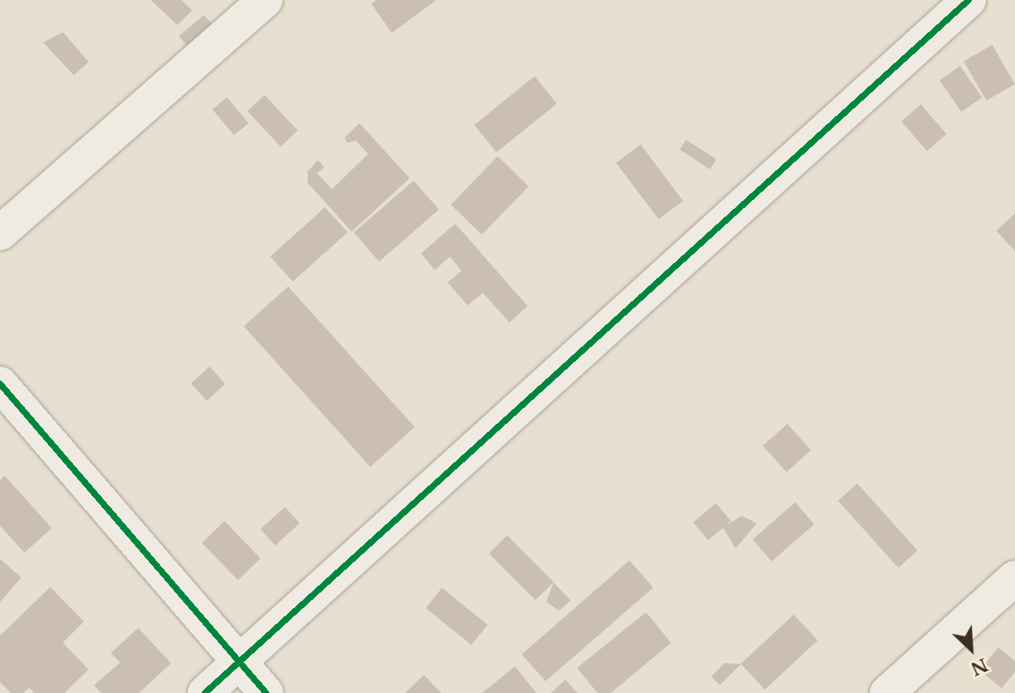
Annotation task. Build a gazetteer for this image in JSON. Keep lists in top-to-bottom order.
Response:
{
  "north": "bottom right"
}
